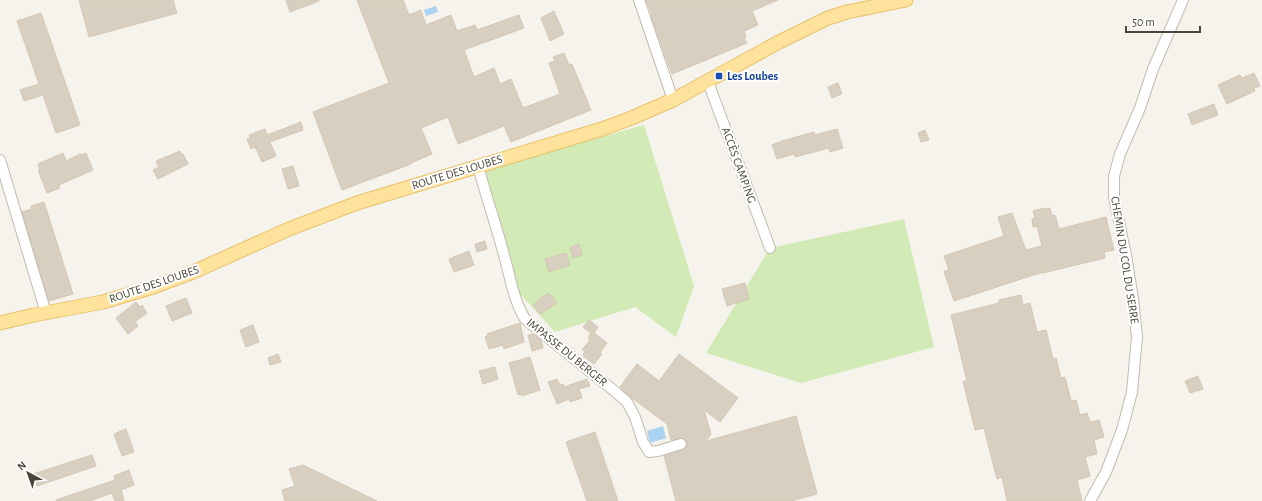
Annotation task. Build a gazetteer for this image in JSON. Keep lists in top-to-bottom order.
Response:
{
  "streets": {
    "main road": ["ROUTE DES LOUBES"],
    "street": ["ACCÈS CAMPING", "CHEMIN DU COL DU SERRE", "IMPASSE DU BERGER"]
  },
  "crossings": [
    ["ACCÈS CAMPING", "ROUTE DES LOUBES"],
    ["ROUTE DES LOUBES", "IMPASSE DU BERGER"]
  ],
  "places": {
    "transit": ["Les Loubes"]
  },
  "scale_bar": "50 m",
  "north": "top left"
}
